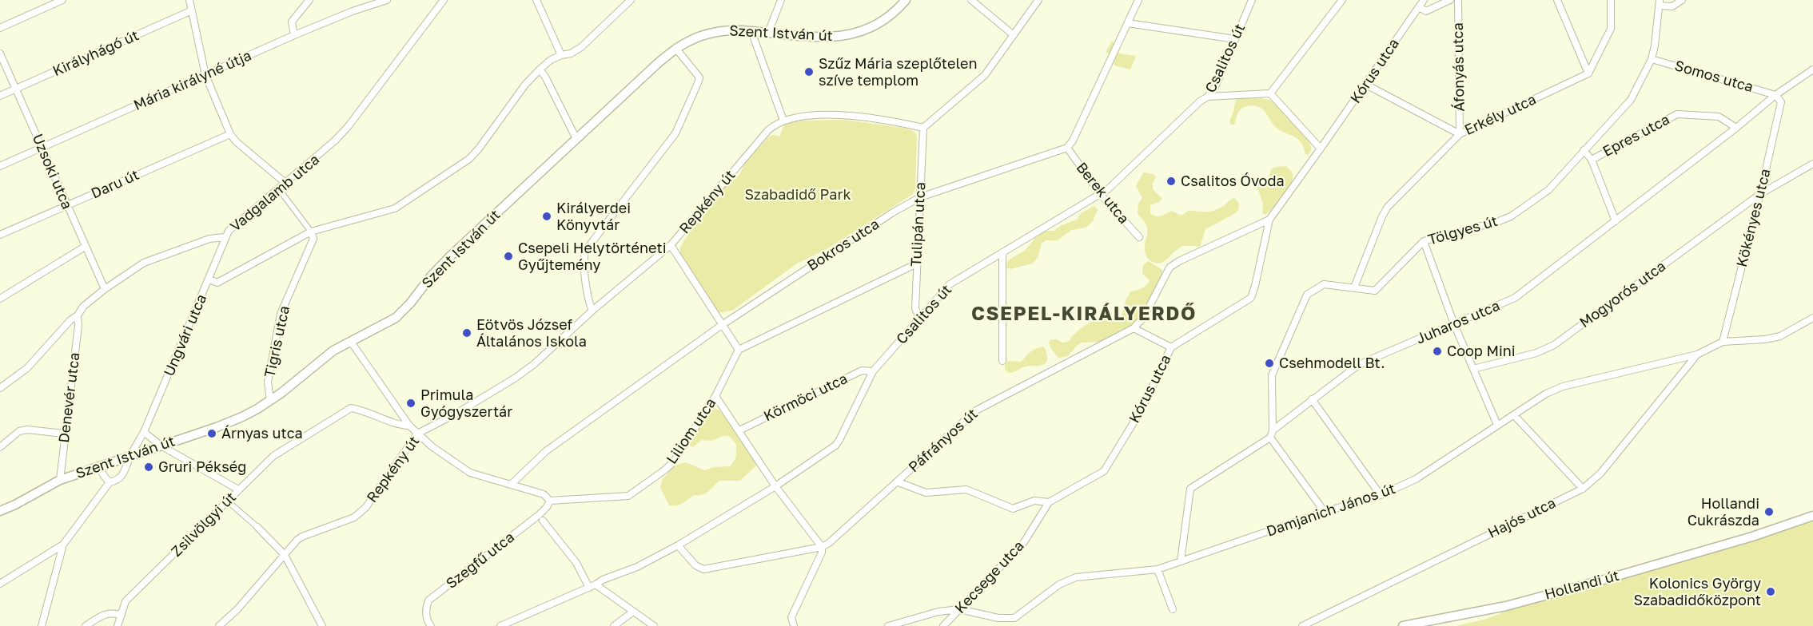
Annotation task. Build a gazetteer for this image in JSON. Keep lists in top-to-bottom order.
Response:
{
  "streets": {
    "street": [
      "Szent István út",
      "Királyhágó út",
      "Csalitos út",
      "Áfonyás utca",
      "Kórus utca",
      "Somos utca",
      "Mária királyné útja",
      "Erkély utca",
      "Epres utca",
      "Uzsoki utca",
      "Daru út",
      "Vadgalamb utca",
      "Berek utca",
      "Repkény út",
      "Kökényes utca",
      "Tulipán utca",
      "Tölgyes út",
      "Bokros utca",
      "Mogyorós utca",
      "Juharos utca",
      "Ungvári utca",
      "Tigris utca",
      "Denevér utca",
      "Körmöci utca",
      "Liliom utca",
      "Páfrányos út",
      "Damjanich János út",
      "Hajós utca",
      "Zsilvölgyi út",
      "Szegfű utca",
      "Kecsege utca",
      "Hollandi út"
    ]
  },
  "crossings": [
    ["Szent István út", "Ungvári utca"],
    ["Szent István út", "Tigris utca"],
    ["Szent István út", "Denevér utca"],
    ["Királyhágó út", "Uzsoki utca"],
    ["Csalitos út", "Berek utca"],
    ["Csalitos út", "Tulipán utca"],
    ["Csalitos út", "Körmöci utca"],
    ["Csalitos út", "Páfrányos út"],
    ["Áfonyás utca", "Erkély utca"],
    ["Kórus utca", "Páfrányos út"],
    ["Kórus utca", "Kecsege utca"],
    ["Somos utca", "Kökényes utca"],
    ["Somos utca", "Tölgyes út"],
    ["Somos utca", "Juharos utca"],
    ["Mária királyné útja", "Uzsoki utca"],
    ["Erkély utca", "Tölgyes út"],
    ["Epres utca", "Juharos utca"],
    ["Uzsoki utca", "Daru út"],
    ["Uzsoki utca", "Vadgalamb utca"],
    ["Vadgalamb utca", "Ungvári utca"],
    ["Vadgalamb utca", "Denevér utca"],
    ["Berek utca", "Bokros utca"],
    ["Repkény út", "Tulipán utca"],
    ["Kökényes utca", "Mogyorós utca"],
    ["Kökényes utca", "Juharos utca"],
    ["Kökényes utca", "Damjanich János út"],
    ["Tulipán utca", "Bokros utca"],
    ["Tölgyes út", "Juharos utca"],
    ["Juharos utca", "Damjanich János út"],
    ["Liliom utca", "Szegfű utca"],
    ["Damjanich János út", "Hajós utca"],
    ["Damjanich János út", "Kecsege utca"]
  ],
  "districts": ["CSEPEL-KIRÁLYERDŐ"],
  "parks": ["Szabadidő Park"],
  "places": [
    "Szűz Mária szeplőtelen szíve templom",
    "Csalitos Óvoda",
    "Királyerdei Könyvtár",
    "Csepeli Helytörténeti Gyűjtemény",
    "Eötvös József Általános Iskola",
    "Coop Mini",
    "Csehmodell Bt.",
    "Primula Gyógyszertár",
    "Árnyas utca",
    "Gruri Pékség",
    "Hollandi Cukrászda",
    "Kolonics György Szabadidőközpont"
  ]
}
